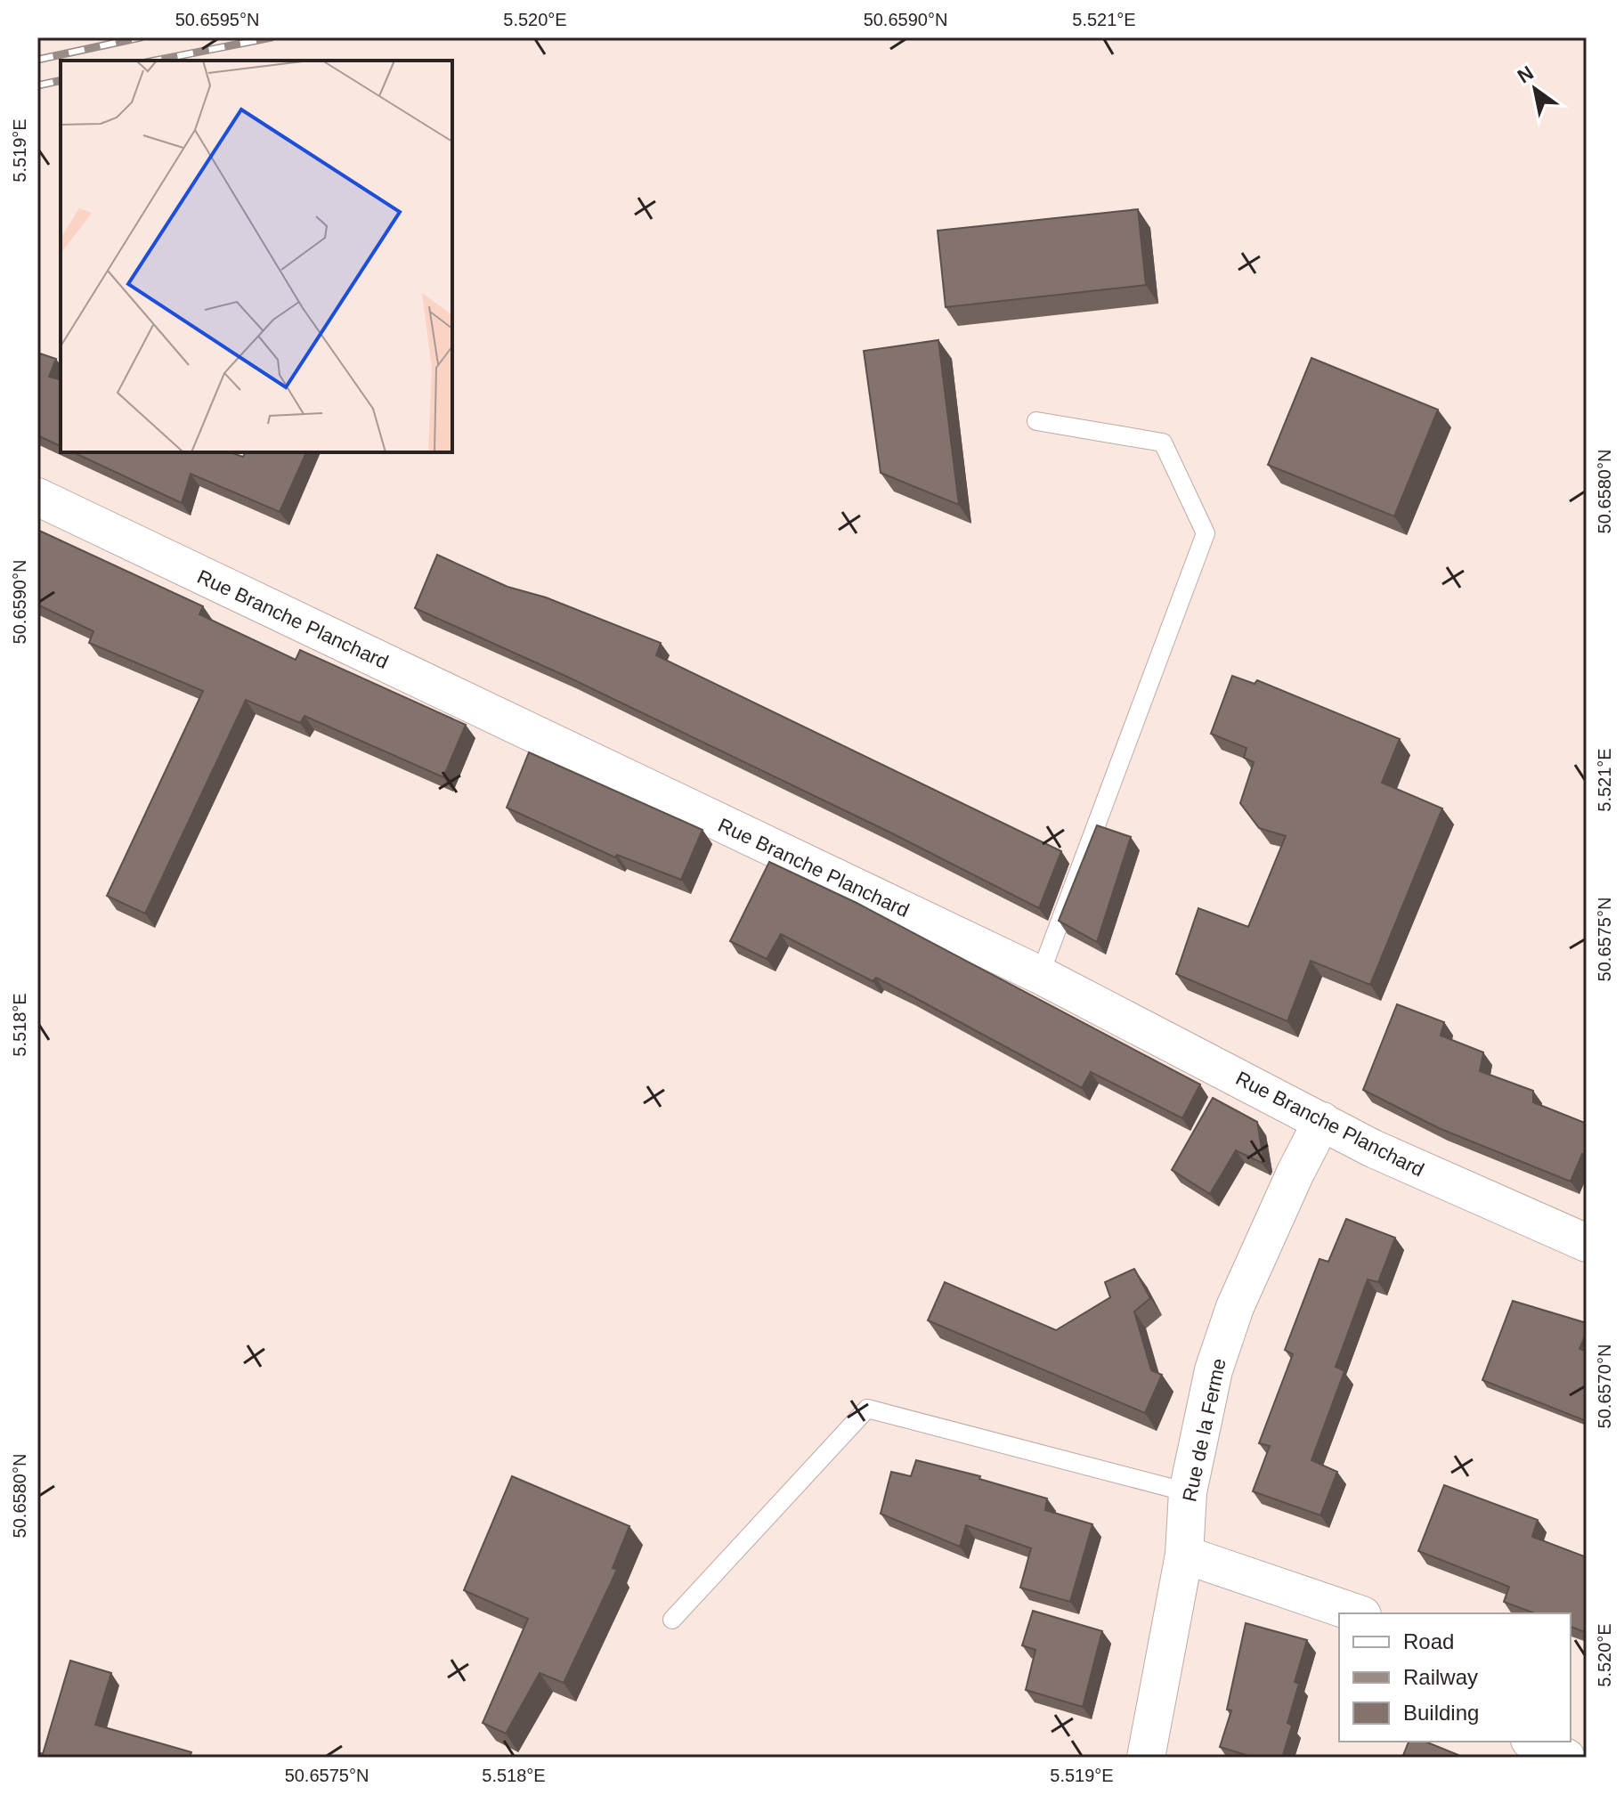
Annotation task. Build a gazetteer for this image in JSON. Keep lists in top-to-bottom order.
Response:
{
  "streets": {
    "street": ["Rue Branche Planchard", "Rue de la Ferme"]
  },
  "crossings": [
    ["Rue Branche Planchard", "Rue de la Ferme"]
  ],
  "legend": ["Road", "Railway", "Building"],
  "north": "top left",
  "coordinates": [
    "50.6595°N",
    "5.520°E",
    "50.6590°N",
    "5.521°E",
    "5.519°E",
    "50.6580°N",
    "50.6575°N",
    "5.518°E",
    "50.6570°N"
  ]
}
